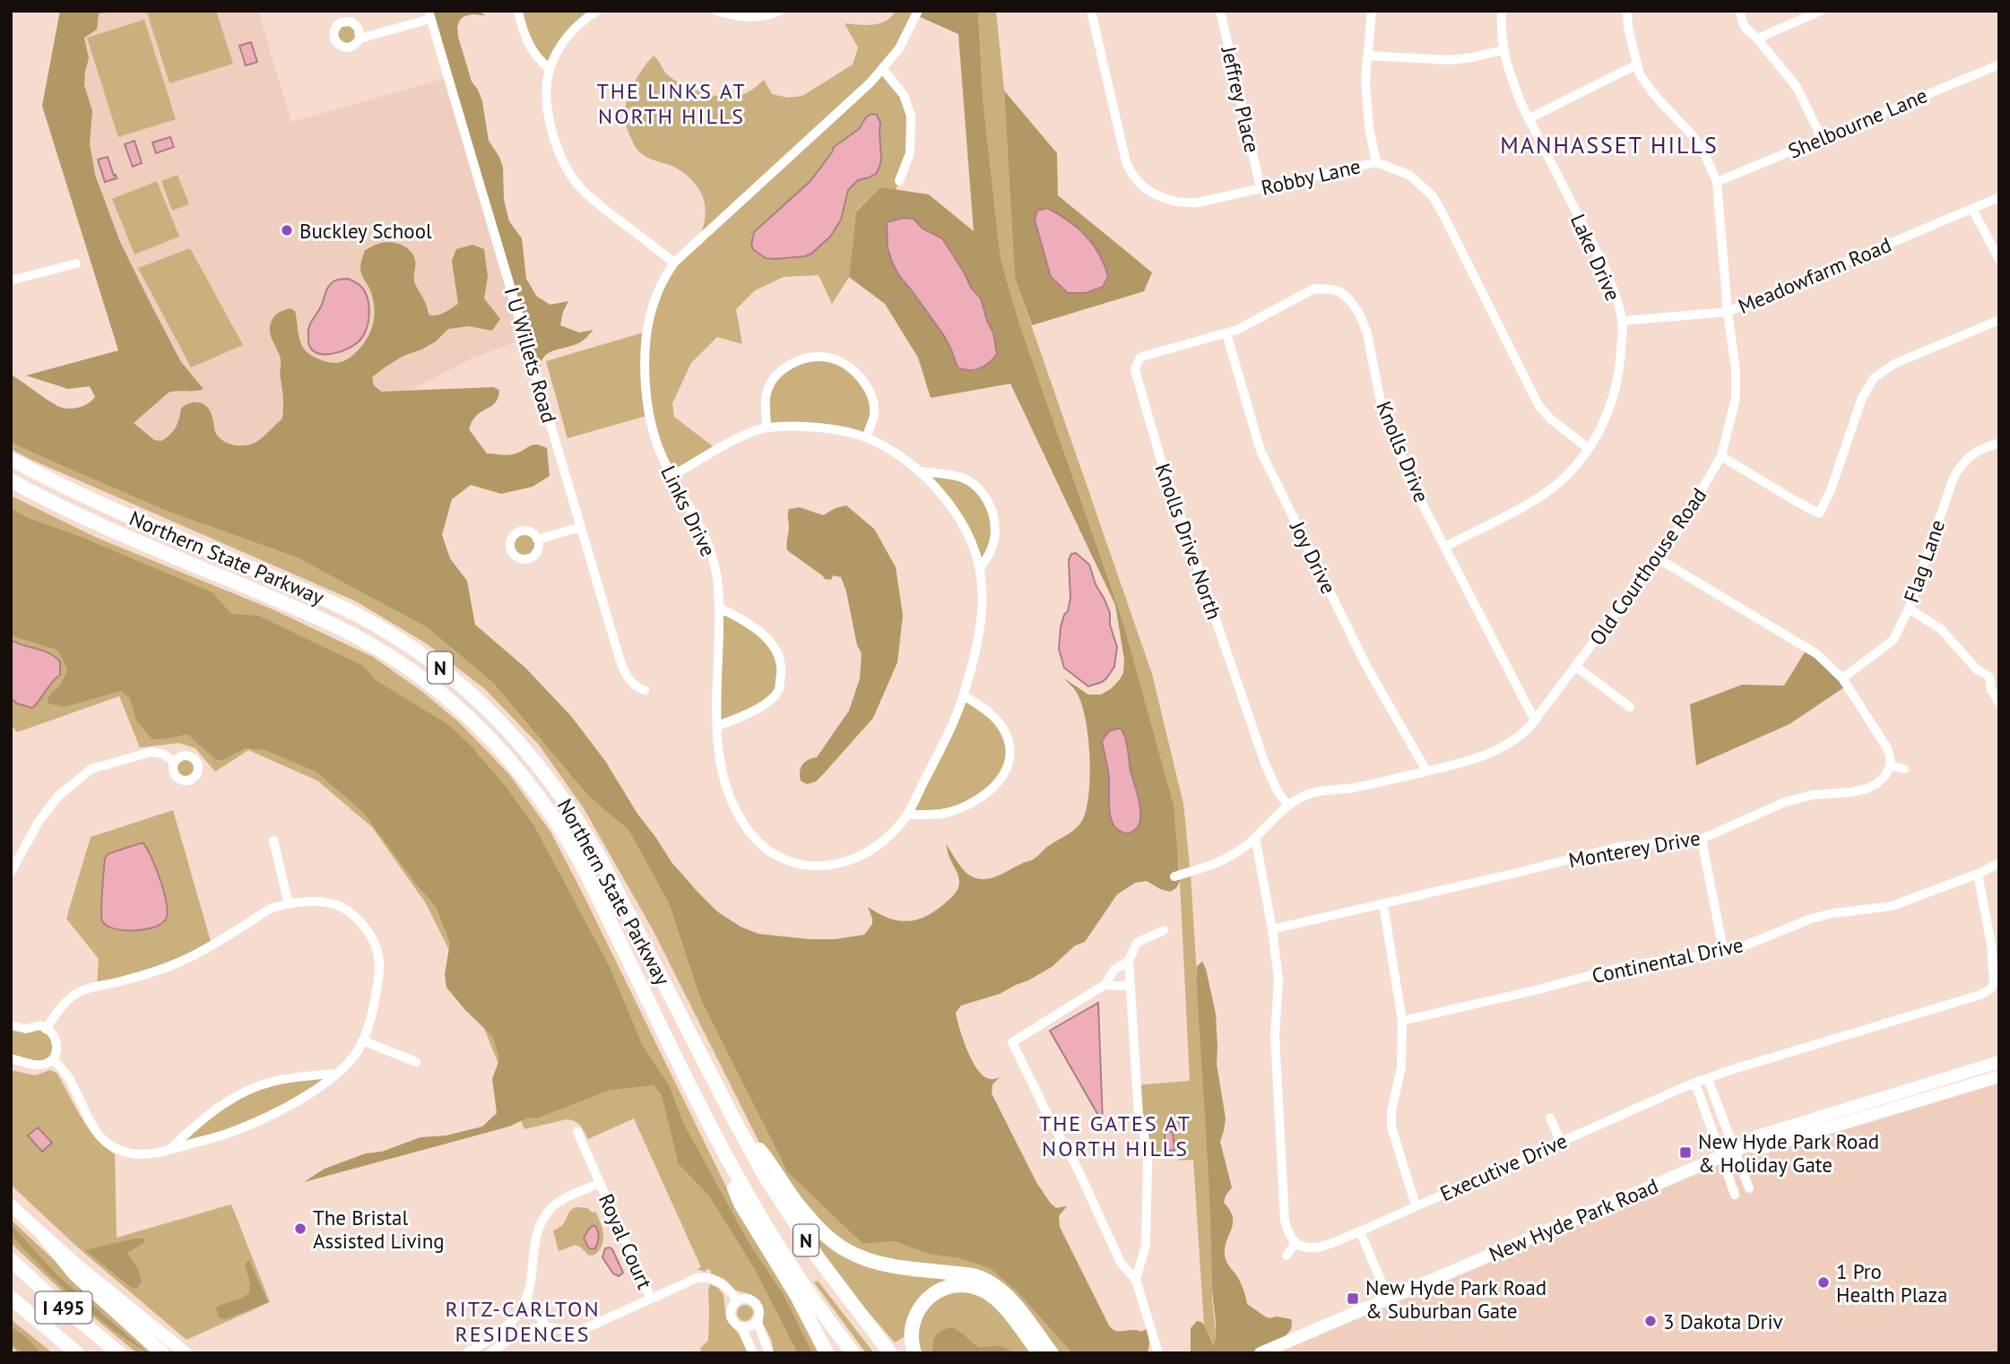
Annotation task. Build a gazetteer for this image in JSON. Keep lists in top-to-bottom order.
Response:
{
  "streets": {
    "highway": ["Northern State Parkway", "N", "I 495"],
    "main road": ["New Hyde Park Road"],
    "street": [
      "Jeffrey Place",
      "Shelbourne Lane",
      "Robby Lane",
      "Lake Drive",
      "Meadowfarm Road",
      "I U Willets Road",
      "Knolls Drive",
      "Links Drive",
      "Knolls Drive North",
      "Joy Drive",
      "Flag Lane",
      "Old Courthouse Road",
      "Monterey Drive",
      "Continental Drive",
      "Executive Drive",
      "Royal Court"
    ]
  },
  "crossings": [
    ["Jeffrey Place", "Robby Lane"],
    ["Shelbourne Lane", "Old Courthouse Road"],
    ["Robby Lane", "Lake Drive"],
    ["Lake Drive", "Meadowfarm Road"],
    ["Lake Drive", "Knolls Drive"],
    ["Meadowfarm Road", "Old Courthouse Road"],
    ["Knolls Drive", "Knolls Drive North"],
    ["Knolls Drive", "Joy Drive"],
    ["Knolls Drive", "Old Courthouse Road"],
    ["Knolls Drive North", "Joy Drive"],
    ["Knolls Drive North", "Old Courthouse Road"],
    ["Joy Drive", "Old Courthouse Road"],
    ["Continental Drive", "Executive Drive"]
  ],
  "districts": [
    "THE LINKS AT NORTH HILLS",
    "MANHASSET HILLS",
    "THE GATES AT NORTH HILLS",
    "RITZ-CARLTON RESIDENCES"
  ],
  "places": {
    "other": [
      "Buckley School",
      "The Bristal Assisted Living",
      "1 Pro Health Plaza",
      "3 Dakota Driv"
    ],
    "transit": ["New Hyde Park Road & Holiday Gate", "New Hyde Park Road & Suburban Gate"]
  }
}
